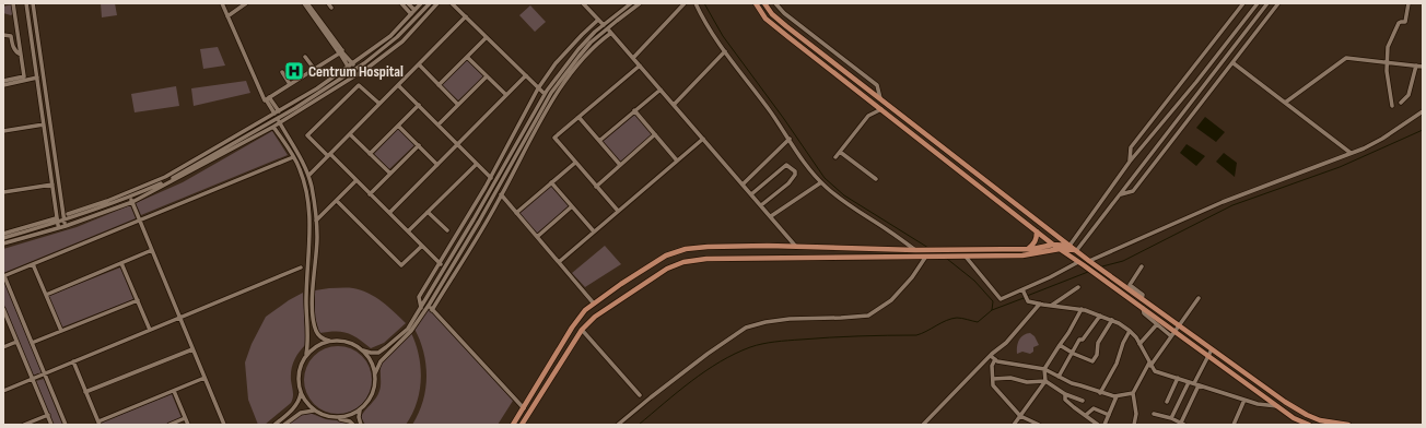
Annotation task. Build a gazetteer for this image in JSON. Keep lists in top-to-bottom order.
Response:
{
  "places": {
    "hospital": ["Centrum Hospital"]
  }
}
